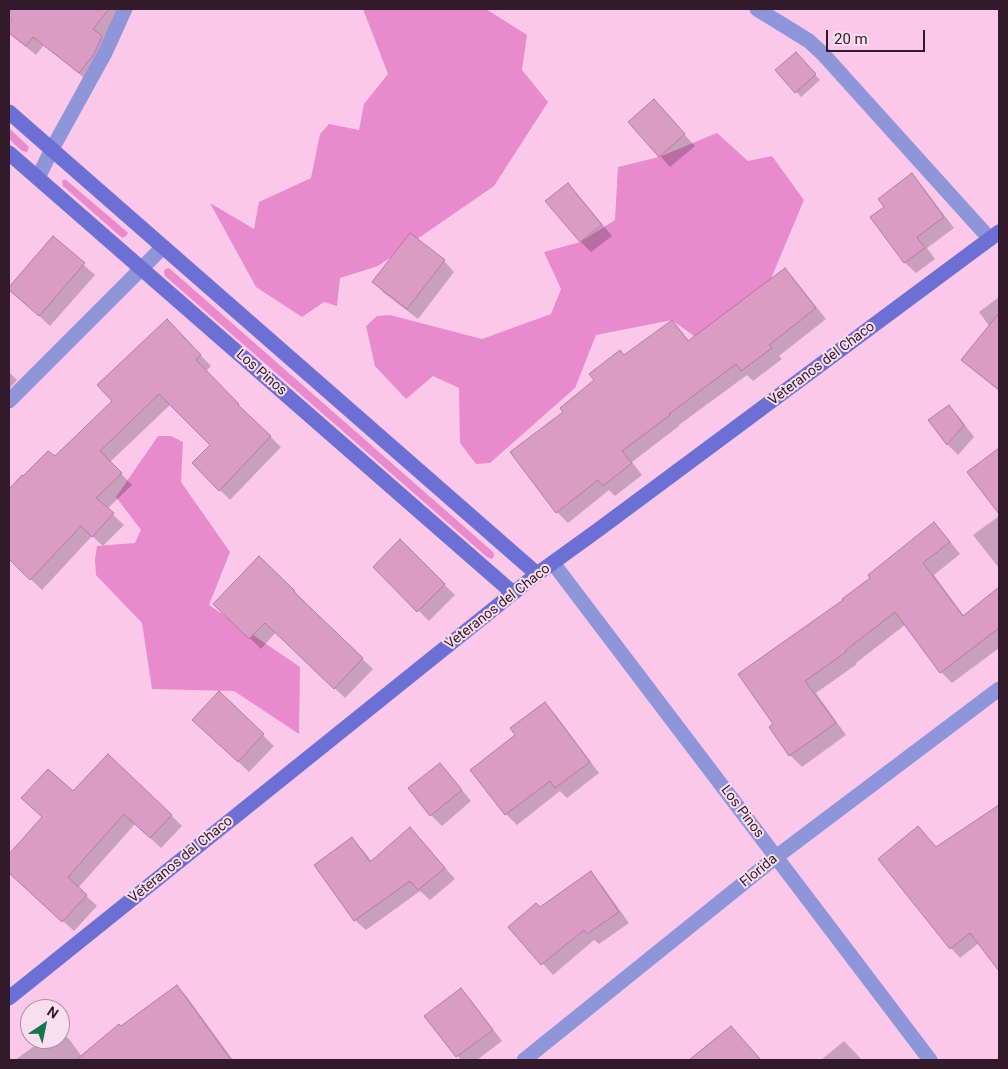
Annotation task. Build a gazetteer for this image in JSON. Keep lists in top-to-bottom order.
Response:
{
  "streets": {
    "street": ["Veteranos del Chaco", "Los Pinos", "Florida"]
  },
  "crossings": [
    ["Veteranos del Chaco", "Los Pinos"],
    ["Los Pinos", "Florida"]
  ],
  "scale_bar": "20 m",
  "north": "top right"
}
